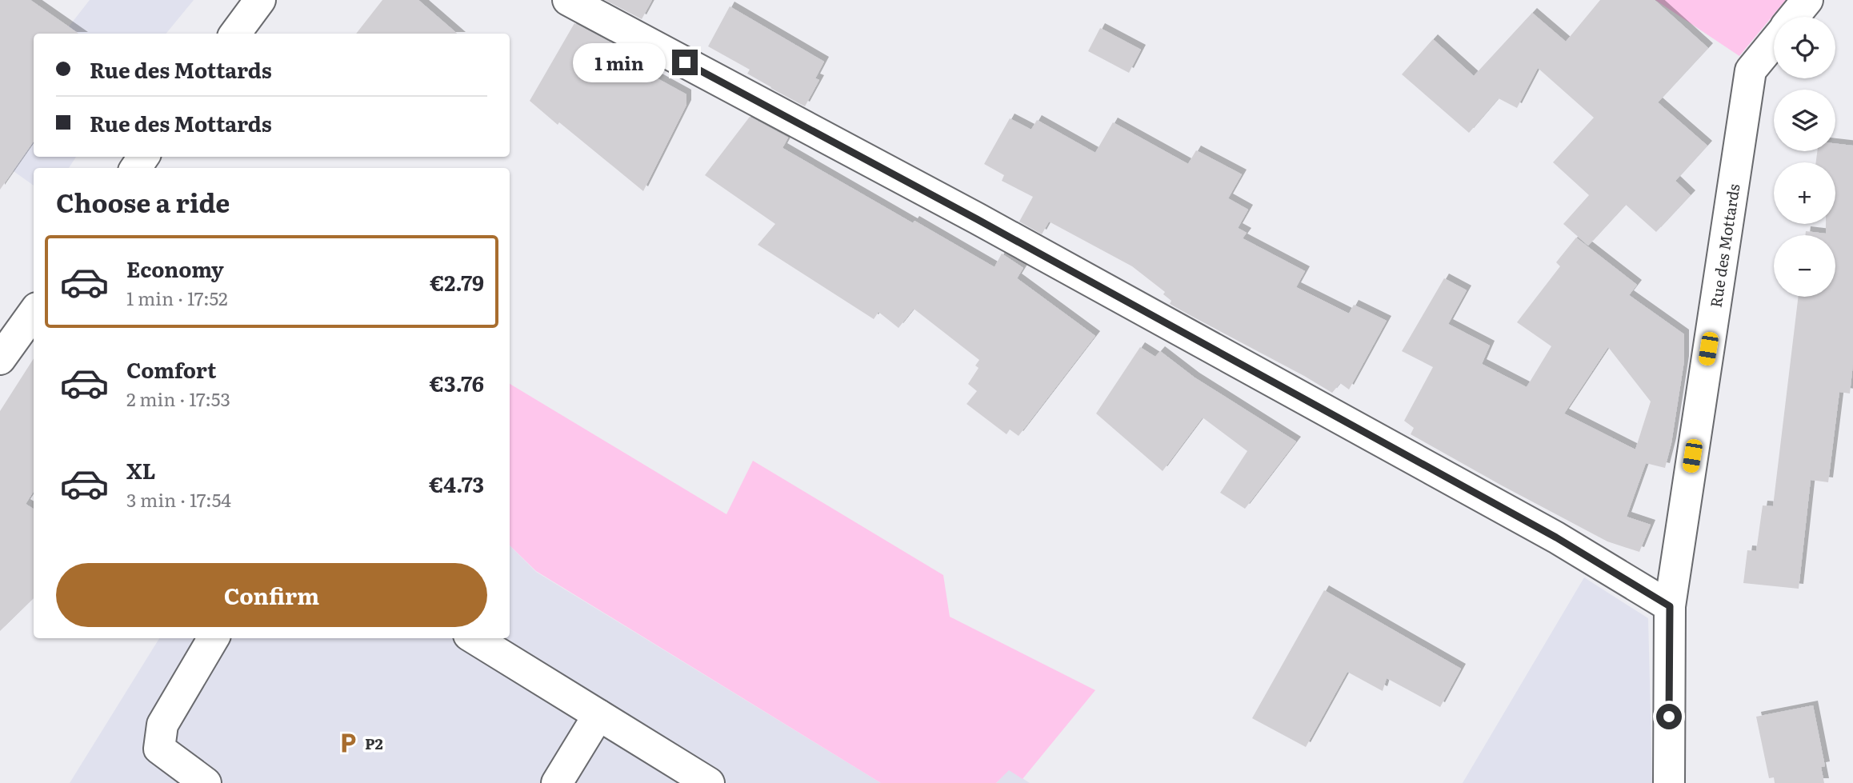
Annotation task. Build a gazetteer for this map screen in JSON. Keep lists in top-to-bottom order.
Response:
{
  "streets": {
    "street": ["Rue des Mottards"]
  },
  "places": {
    "parking": ["P2"]
  },
  "page": {
    "map_buttons": ["+", "−"],
    "banner": ["Rue des Mottards", "Rue des Mottards"],
    "bubble": "1 min",
    "heading": "Choose a ride",
    "list": [
      {
        "name": "Economy",
        "note": "1 min · 17:52",
        "value": "€2.79"
      },
      {
        "name": "Comfort",
        "note": "2 min · 17:53",
        "value": "€3.76"
      },
      {
        "name": "XL",
        "note": "3 min · 17:54",
        "value": "€4.73"
      }
    ],
    "buttons": "Confirm"
  }
}
